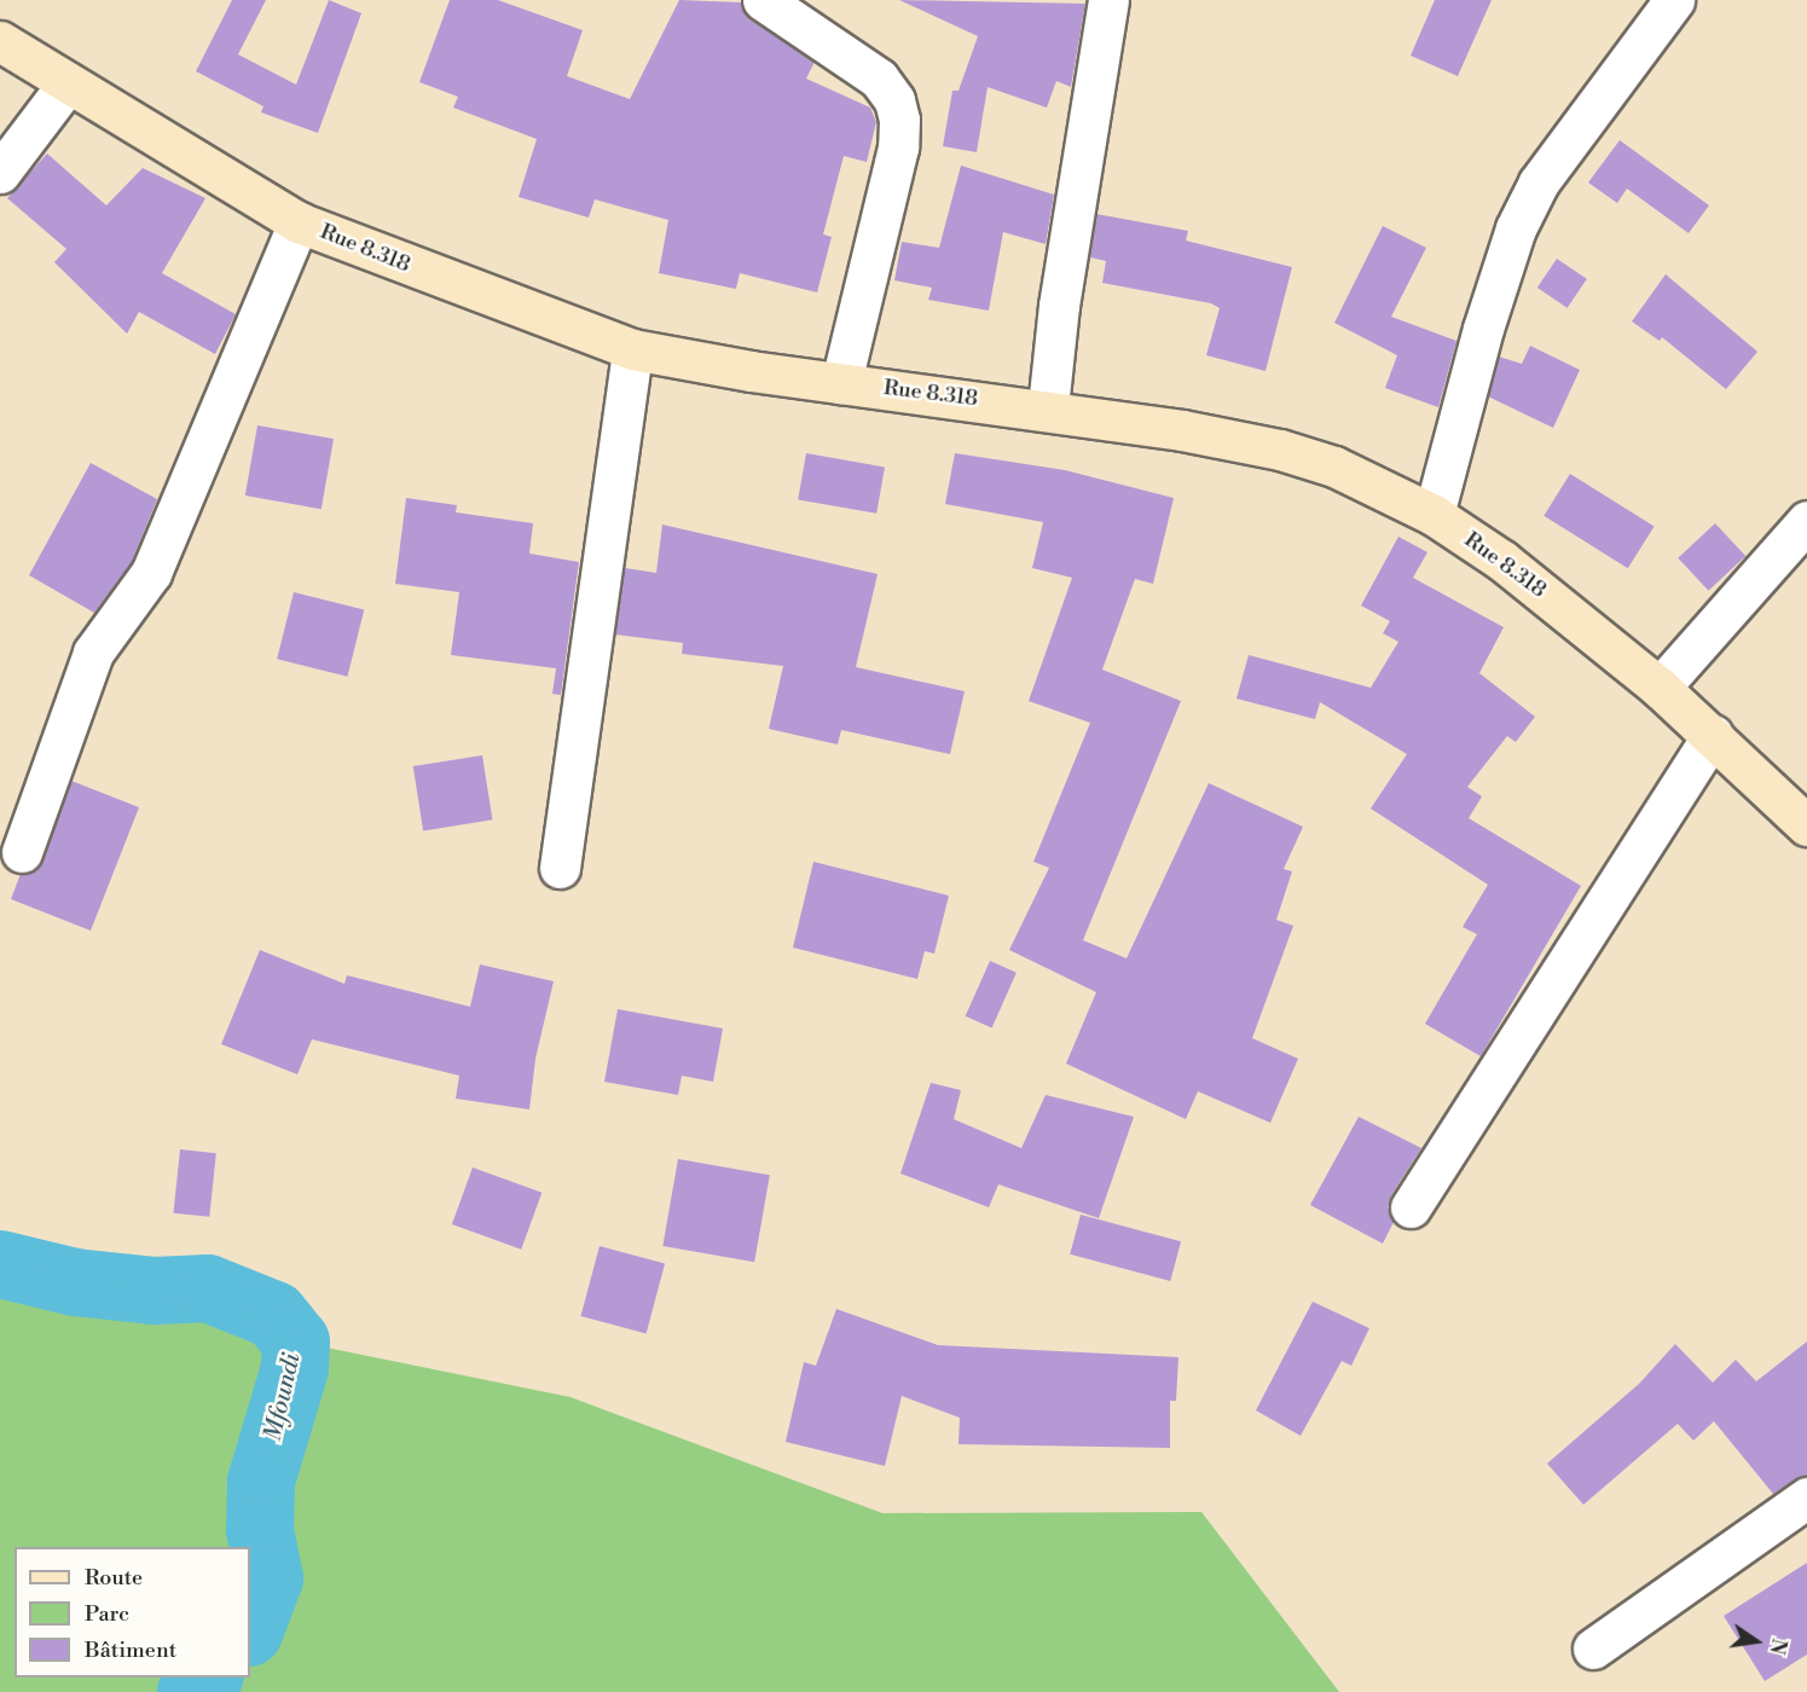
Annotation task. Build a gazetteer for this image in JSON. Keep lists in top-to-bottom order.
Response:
{
  "streets": {
    "main road": ["Rue 8.318"]
  },
  "water": ["Mfoundi"],
  "legend": ["Route", "Parc", "Bâtiment"],
  "north": "right"
}
